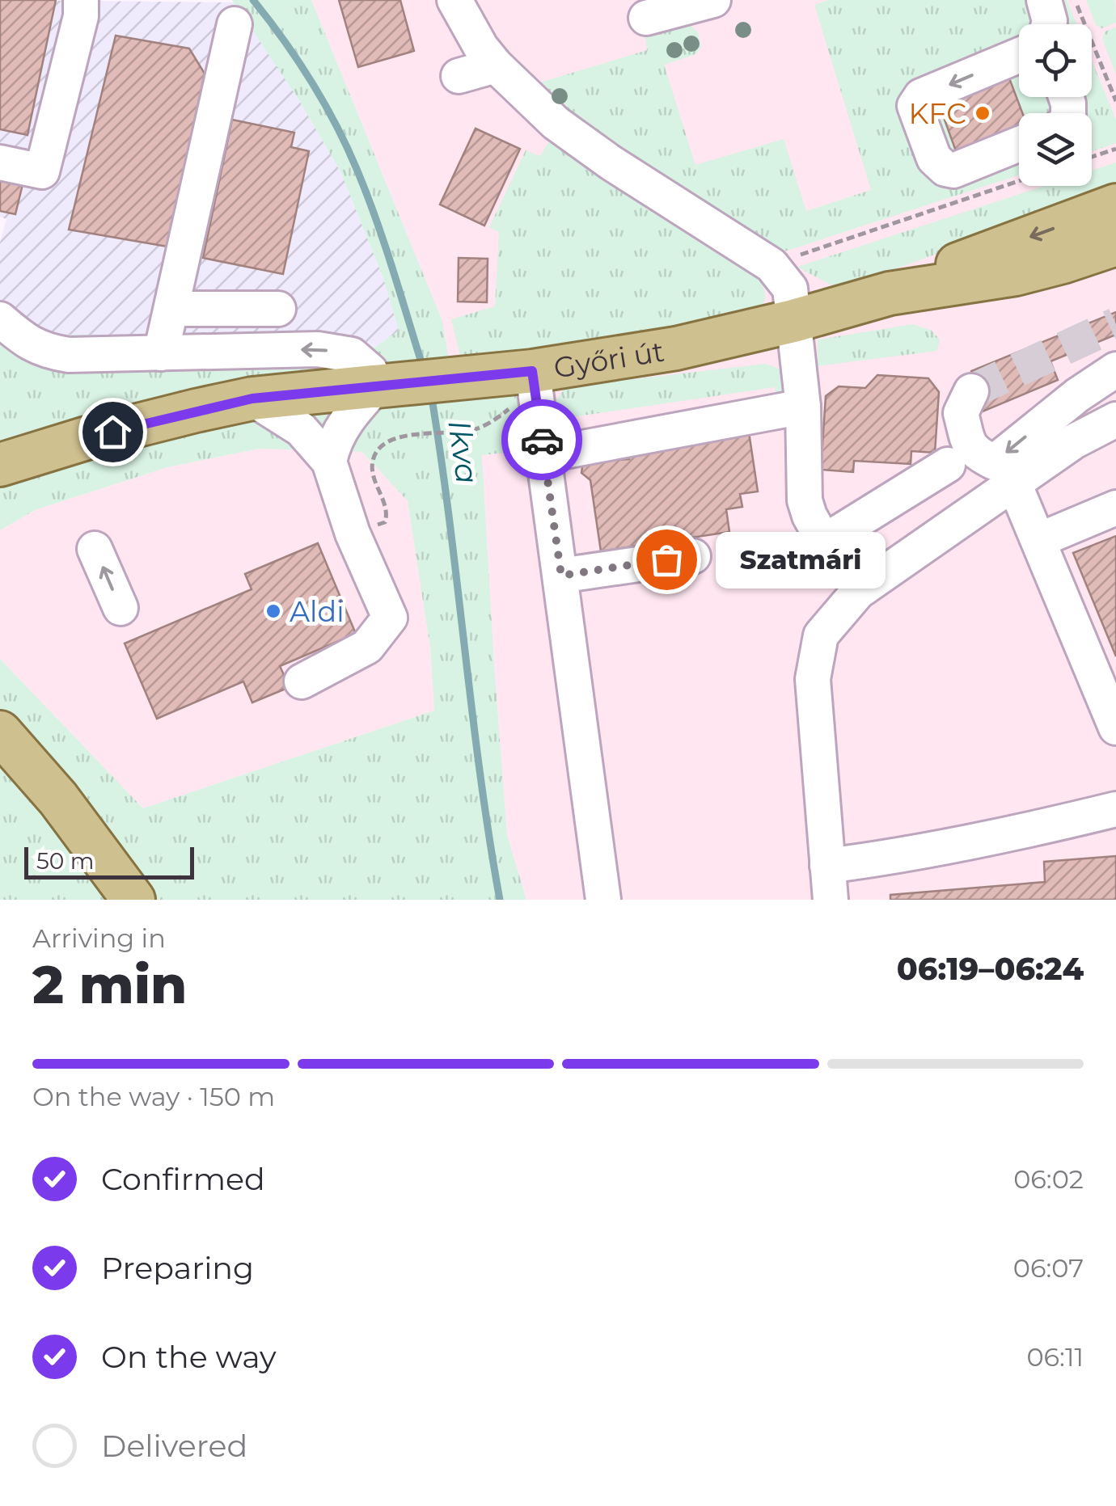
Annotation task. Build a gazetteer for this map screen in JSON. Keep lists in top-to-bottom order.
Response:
{
  "streets": {
    "main road": ["Győri út"]
  },
  "water": ["Ikva"],
  "places": ["KFC", "Szatmári", "Aldi"],
  "scale_bar": "50 m",
  "page": {
    "bubble": "Szatmári",
    "scale": "50 m",
    "heading": ["2 min", "Arriving in", "06:19–06:24"],
    "bar": "On the way · 150 m",
    "list": [
      ["Confirmed", "06:02"],
      ["Preparing", "06:07"],
      ["On the way", "06:11"],
      "Delivered"
    ]
  }
}
